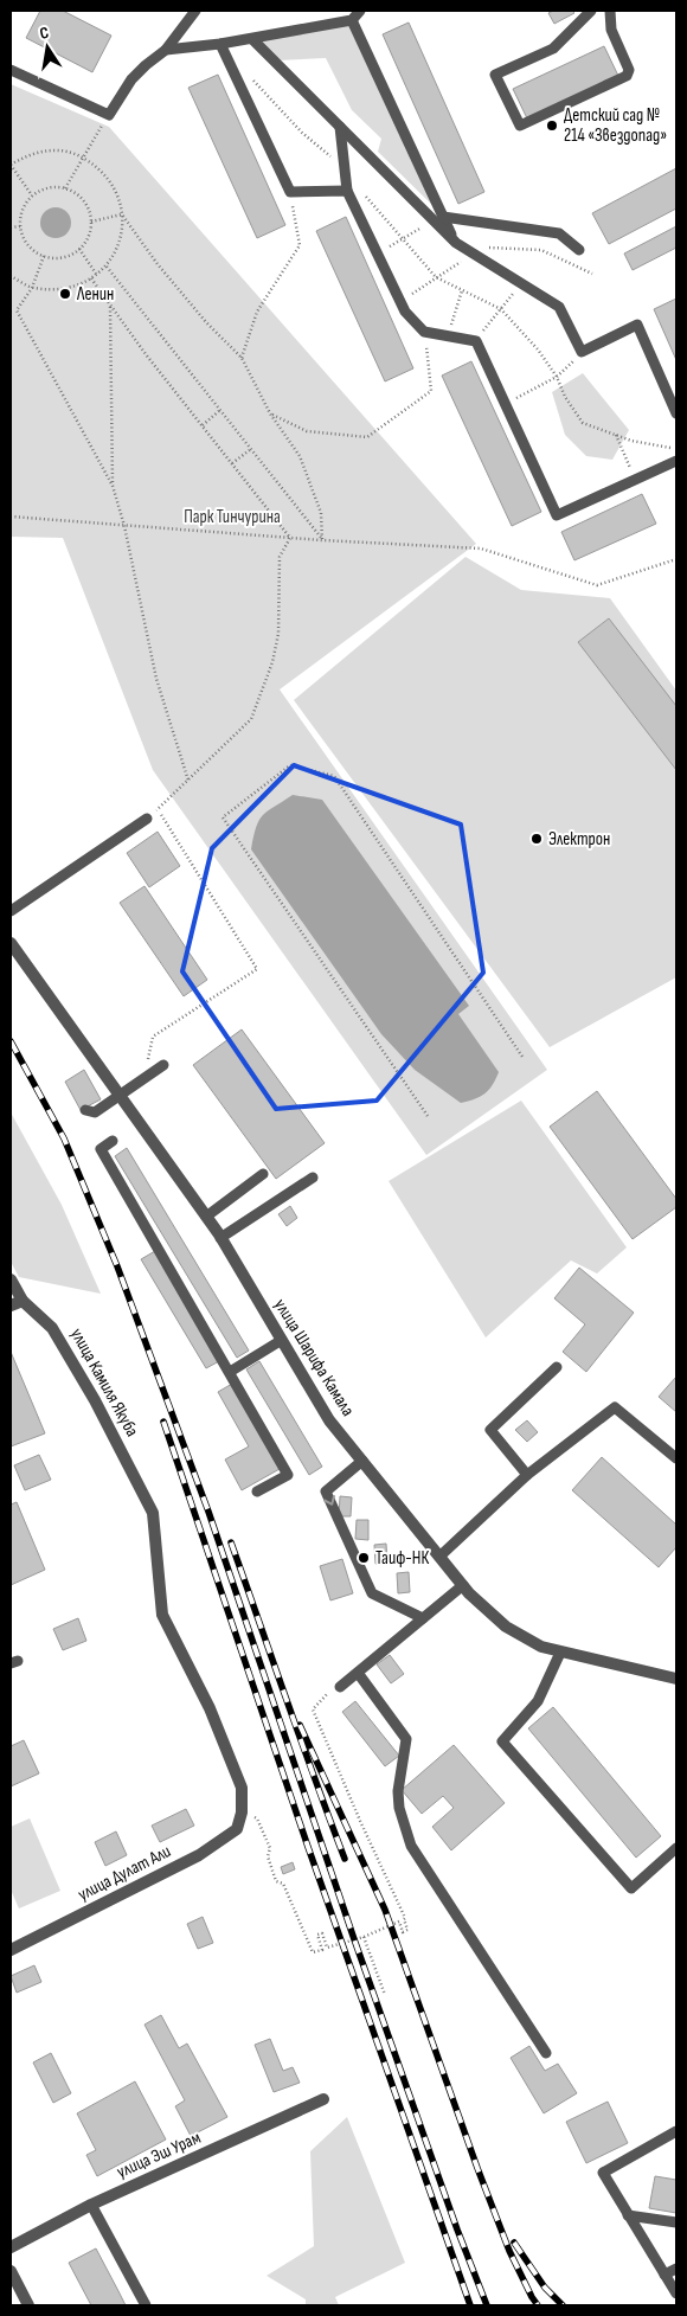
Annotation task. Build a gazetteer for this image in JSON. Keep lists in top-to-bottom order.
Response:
{
  "streets": {
    "street": [
      "улица Шарифа Камала",
      "улица Камиля Якуба",
      "улица Дулат Али",
      "улица Эш Урам"
    ]
  },
  "crossings": [
    ["улица Камиля Якуба", "улица Дулат Али"]
  ],
  "parks": ["Парк Тинчурина"],
  "places": [
    "Детский сад № 214 «Звездопад»",
    "Ленин",
    "Электрон",
    "Таиф-НК"
  ],
  "north": "top"
}
